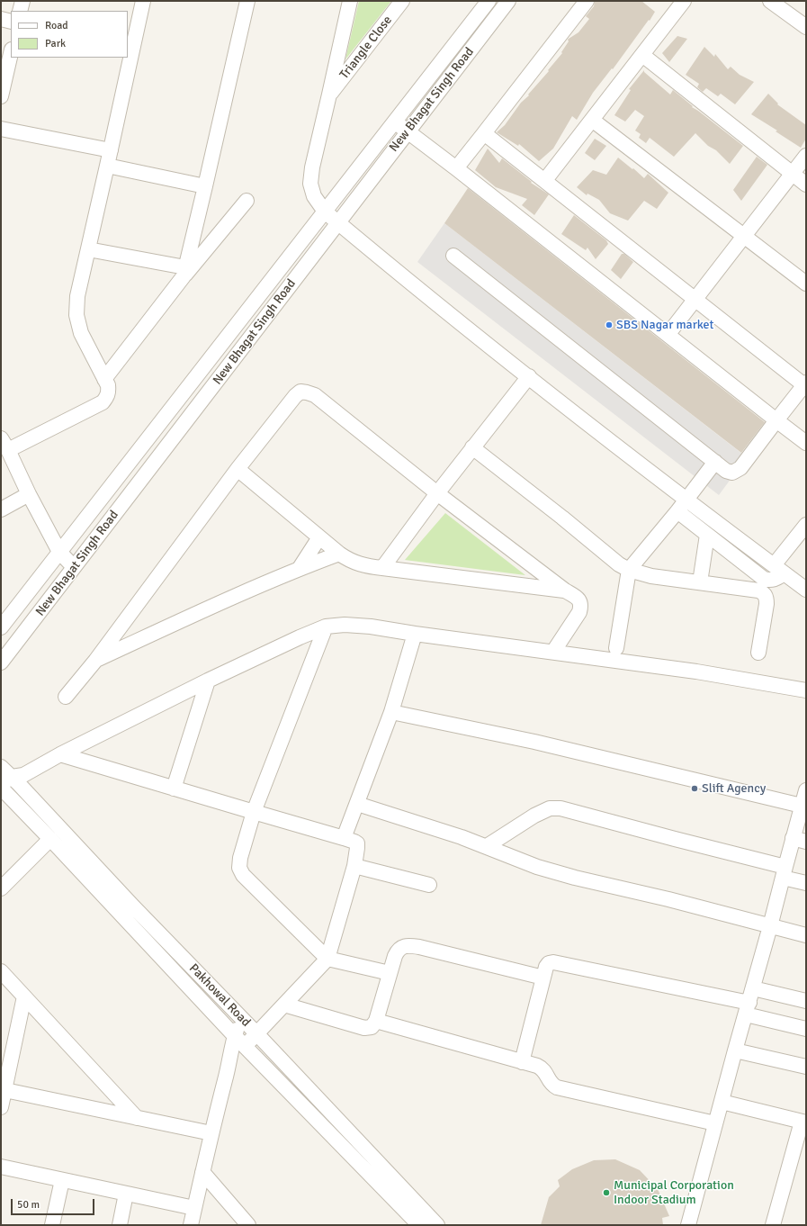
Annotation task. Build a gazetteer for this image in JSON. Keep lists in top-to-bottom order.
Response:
{
  "streets": {
    "street": ["Triangle Close", "New Bhagat Singh Road", "Pakhowal Road"]
  },
  "crossings": [
    ["Triangle Close", "New Bhagat Singh Road"]
  ],
  "places": ["SBS Nagar market", "Slift Agency", "Municipal Corporation Indoor Stadium"],
  "legend": ["Road", "Park"],
  "scale_bar": "50 m"
}
